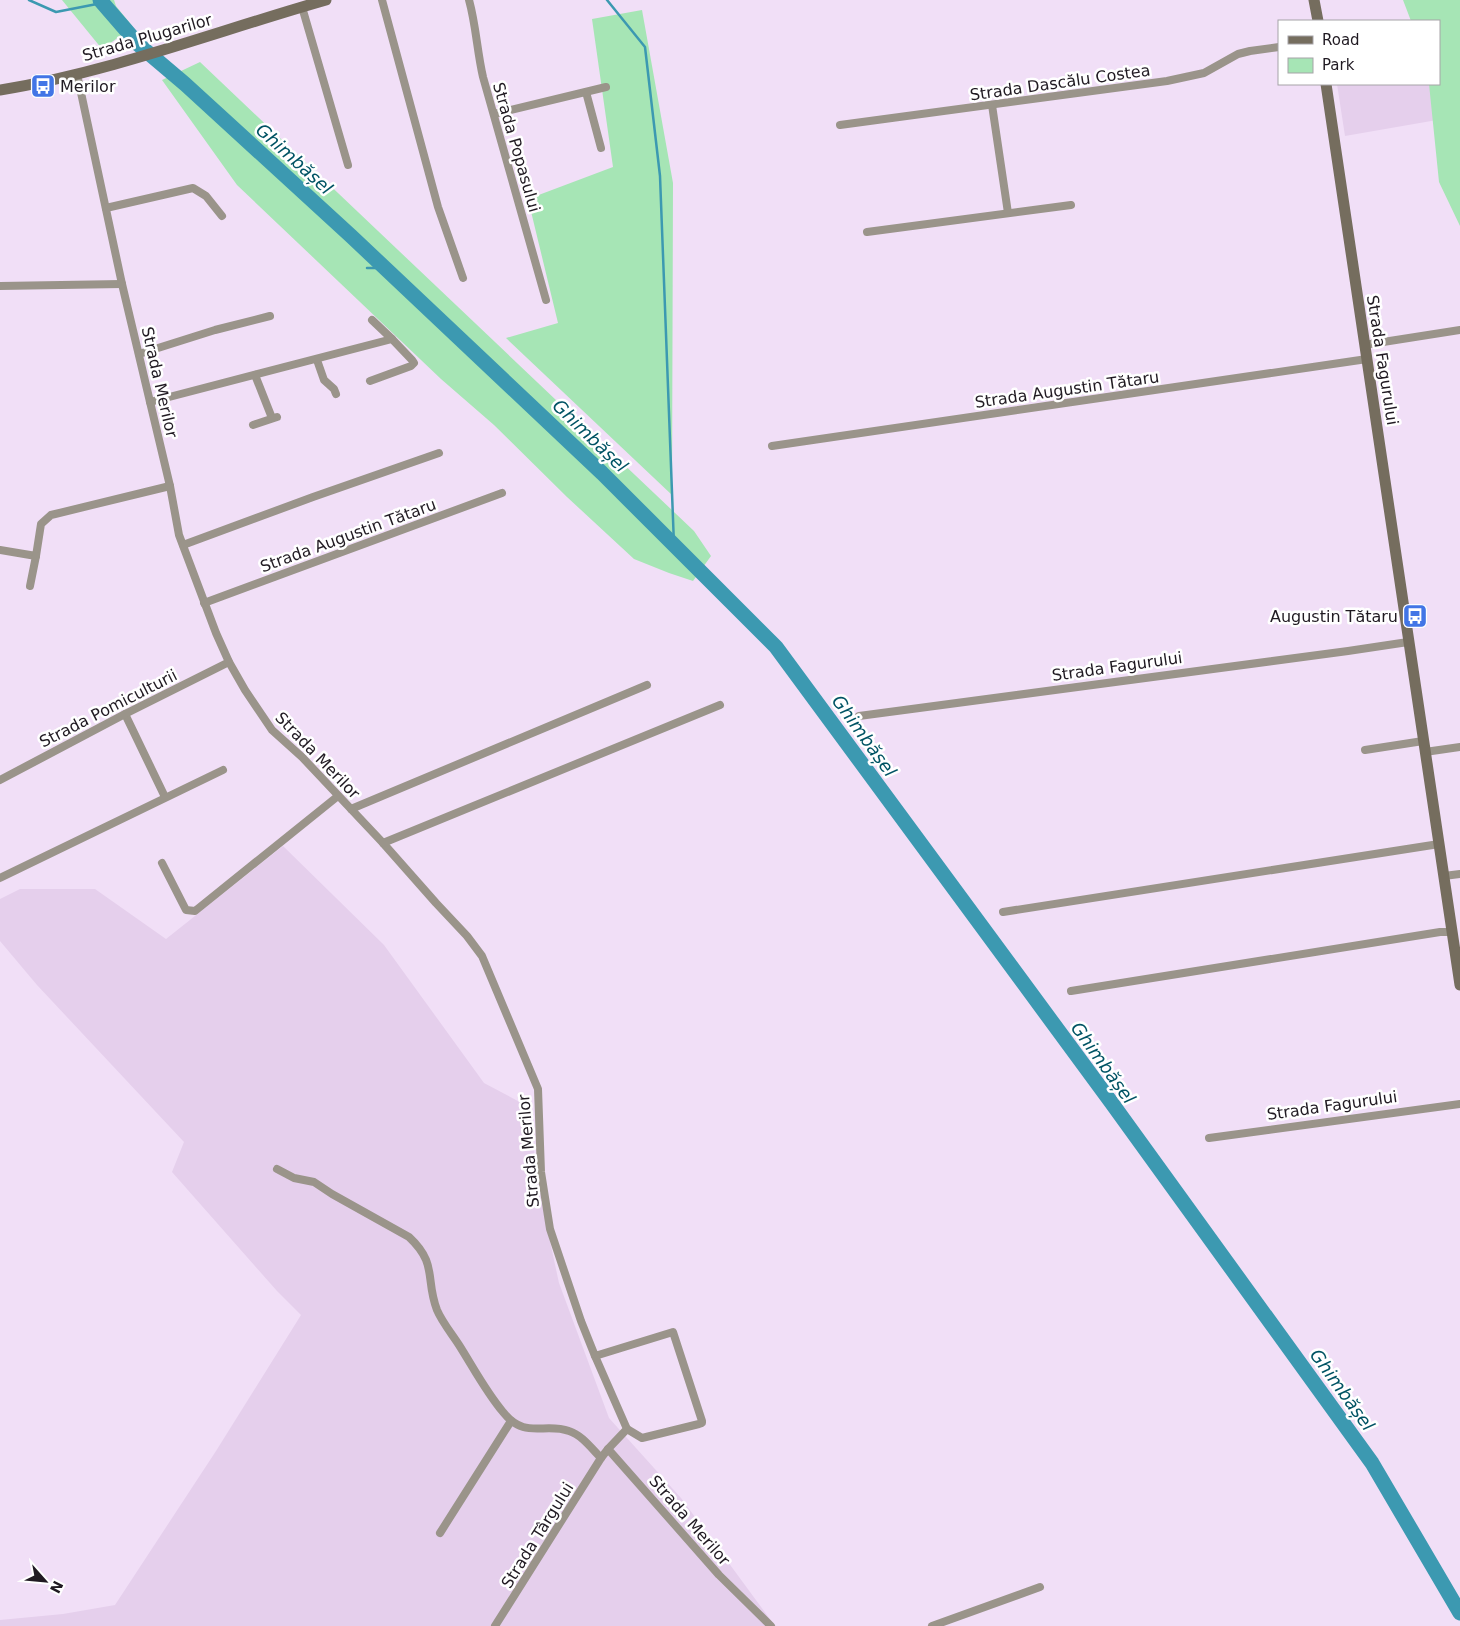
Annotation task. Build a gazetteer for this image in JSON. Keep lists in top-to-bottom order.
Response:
{
  "streets": {
    "street": [
      "Strada Plugarilor",
      "Strada Dascălu Costea",
      "Strada Popasului",
      "Strada Fagurului",
      "Strada Merilor",
      "Strada Augustin Tătaru",
      "Strada Pomiculturii",
      "Strada Târgului"
    ]
  },
  "crossings": [
    ["Strada Plugarilor", "Strada Merilor"],
    ["Strada Fagurului", "Strada Augustin Tătaru"],
    ["Strada Merilor", "Strada Augustin Tătaru"],
    ["Strada Merilor", "Strada Pomiculturii"],
    ["Strada Merilor", "Strada Târgului"]
  ],
  "water": ["Ghimbășel"],
  "places": {
    "bus stop": ["Merilor", "Augustin Tătaru"]
  },
  "legend": ["Road", "Park"],
  "north": "bottom right"
}
